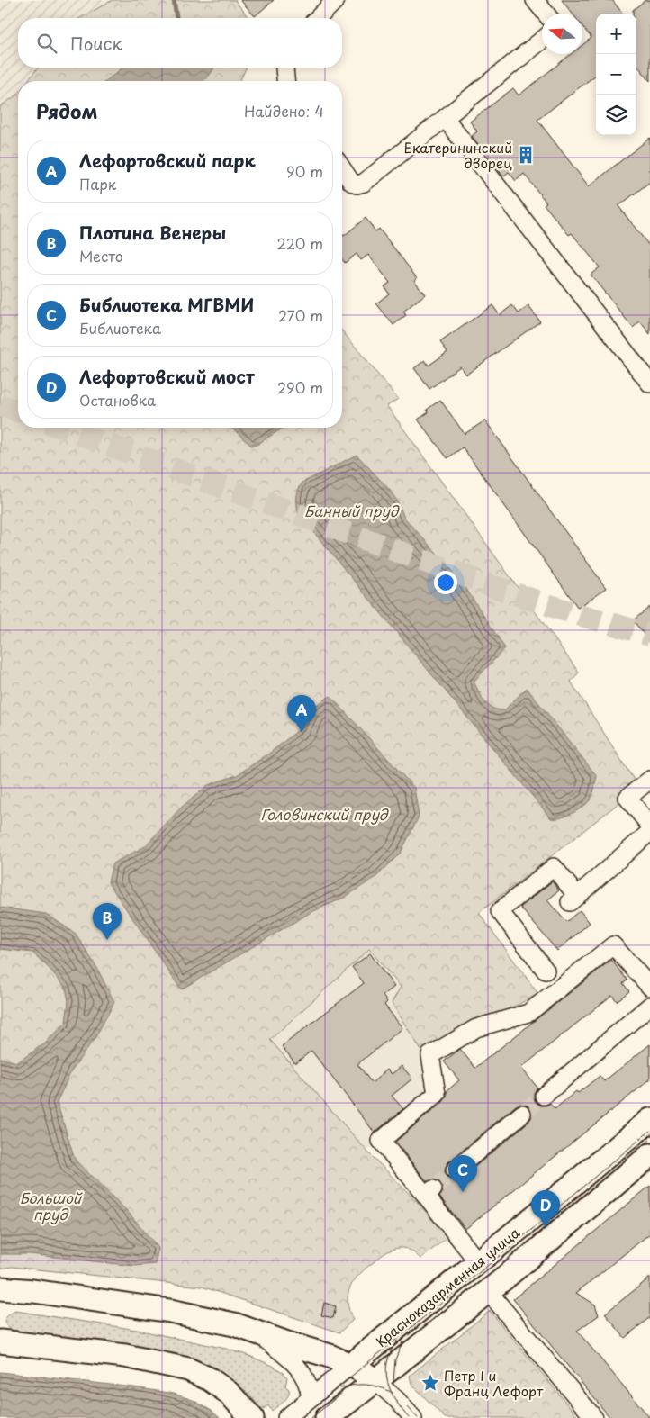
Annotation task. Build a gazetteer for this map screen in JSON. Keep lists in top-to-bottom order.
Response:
{
  "streets": {
    "main road": ["Красноказарменная улица"]
  },
  "water": ["Банный пруд", "Головинский пруд", "Большой пруд"],
  "places": {
    "building": ["Екатерининский дворец"],
    "place": ["Петр I и Франц Лефорт"]
  },
  "north": "left",
  "page": {
    "map_buttons": ["+", "−"],
    "search": "Поиск",
    "heading": ["Рядом", "Найдено: 4"],
    "list": [
      {
        "mark": "A",
        "name": "Лефортовский парк",
        "note": "Парк",
        "value": "90 m"
      },
      {
        "mark": "B",
        "name": "Плотина Венеры",
        "note": "Место",
        "value": "220 m"
      },
      {
        "mark": "C",
        "name": "Библиотека МГВМИ",
        "note": "Библиотека",
        "value": "270 m"
      },
      {
        "mark": "D",
        "name": "Лефортовский мост",
        "note": "Остановка",
        "value": "290 m"
      }
    ],
    "pins": [
      "A",
      "B",
      "C",
      "D"
    ]
  }
}
